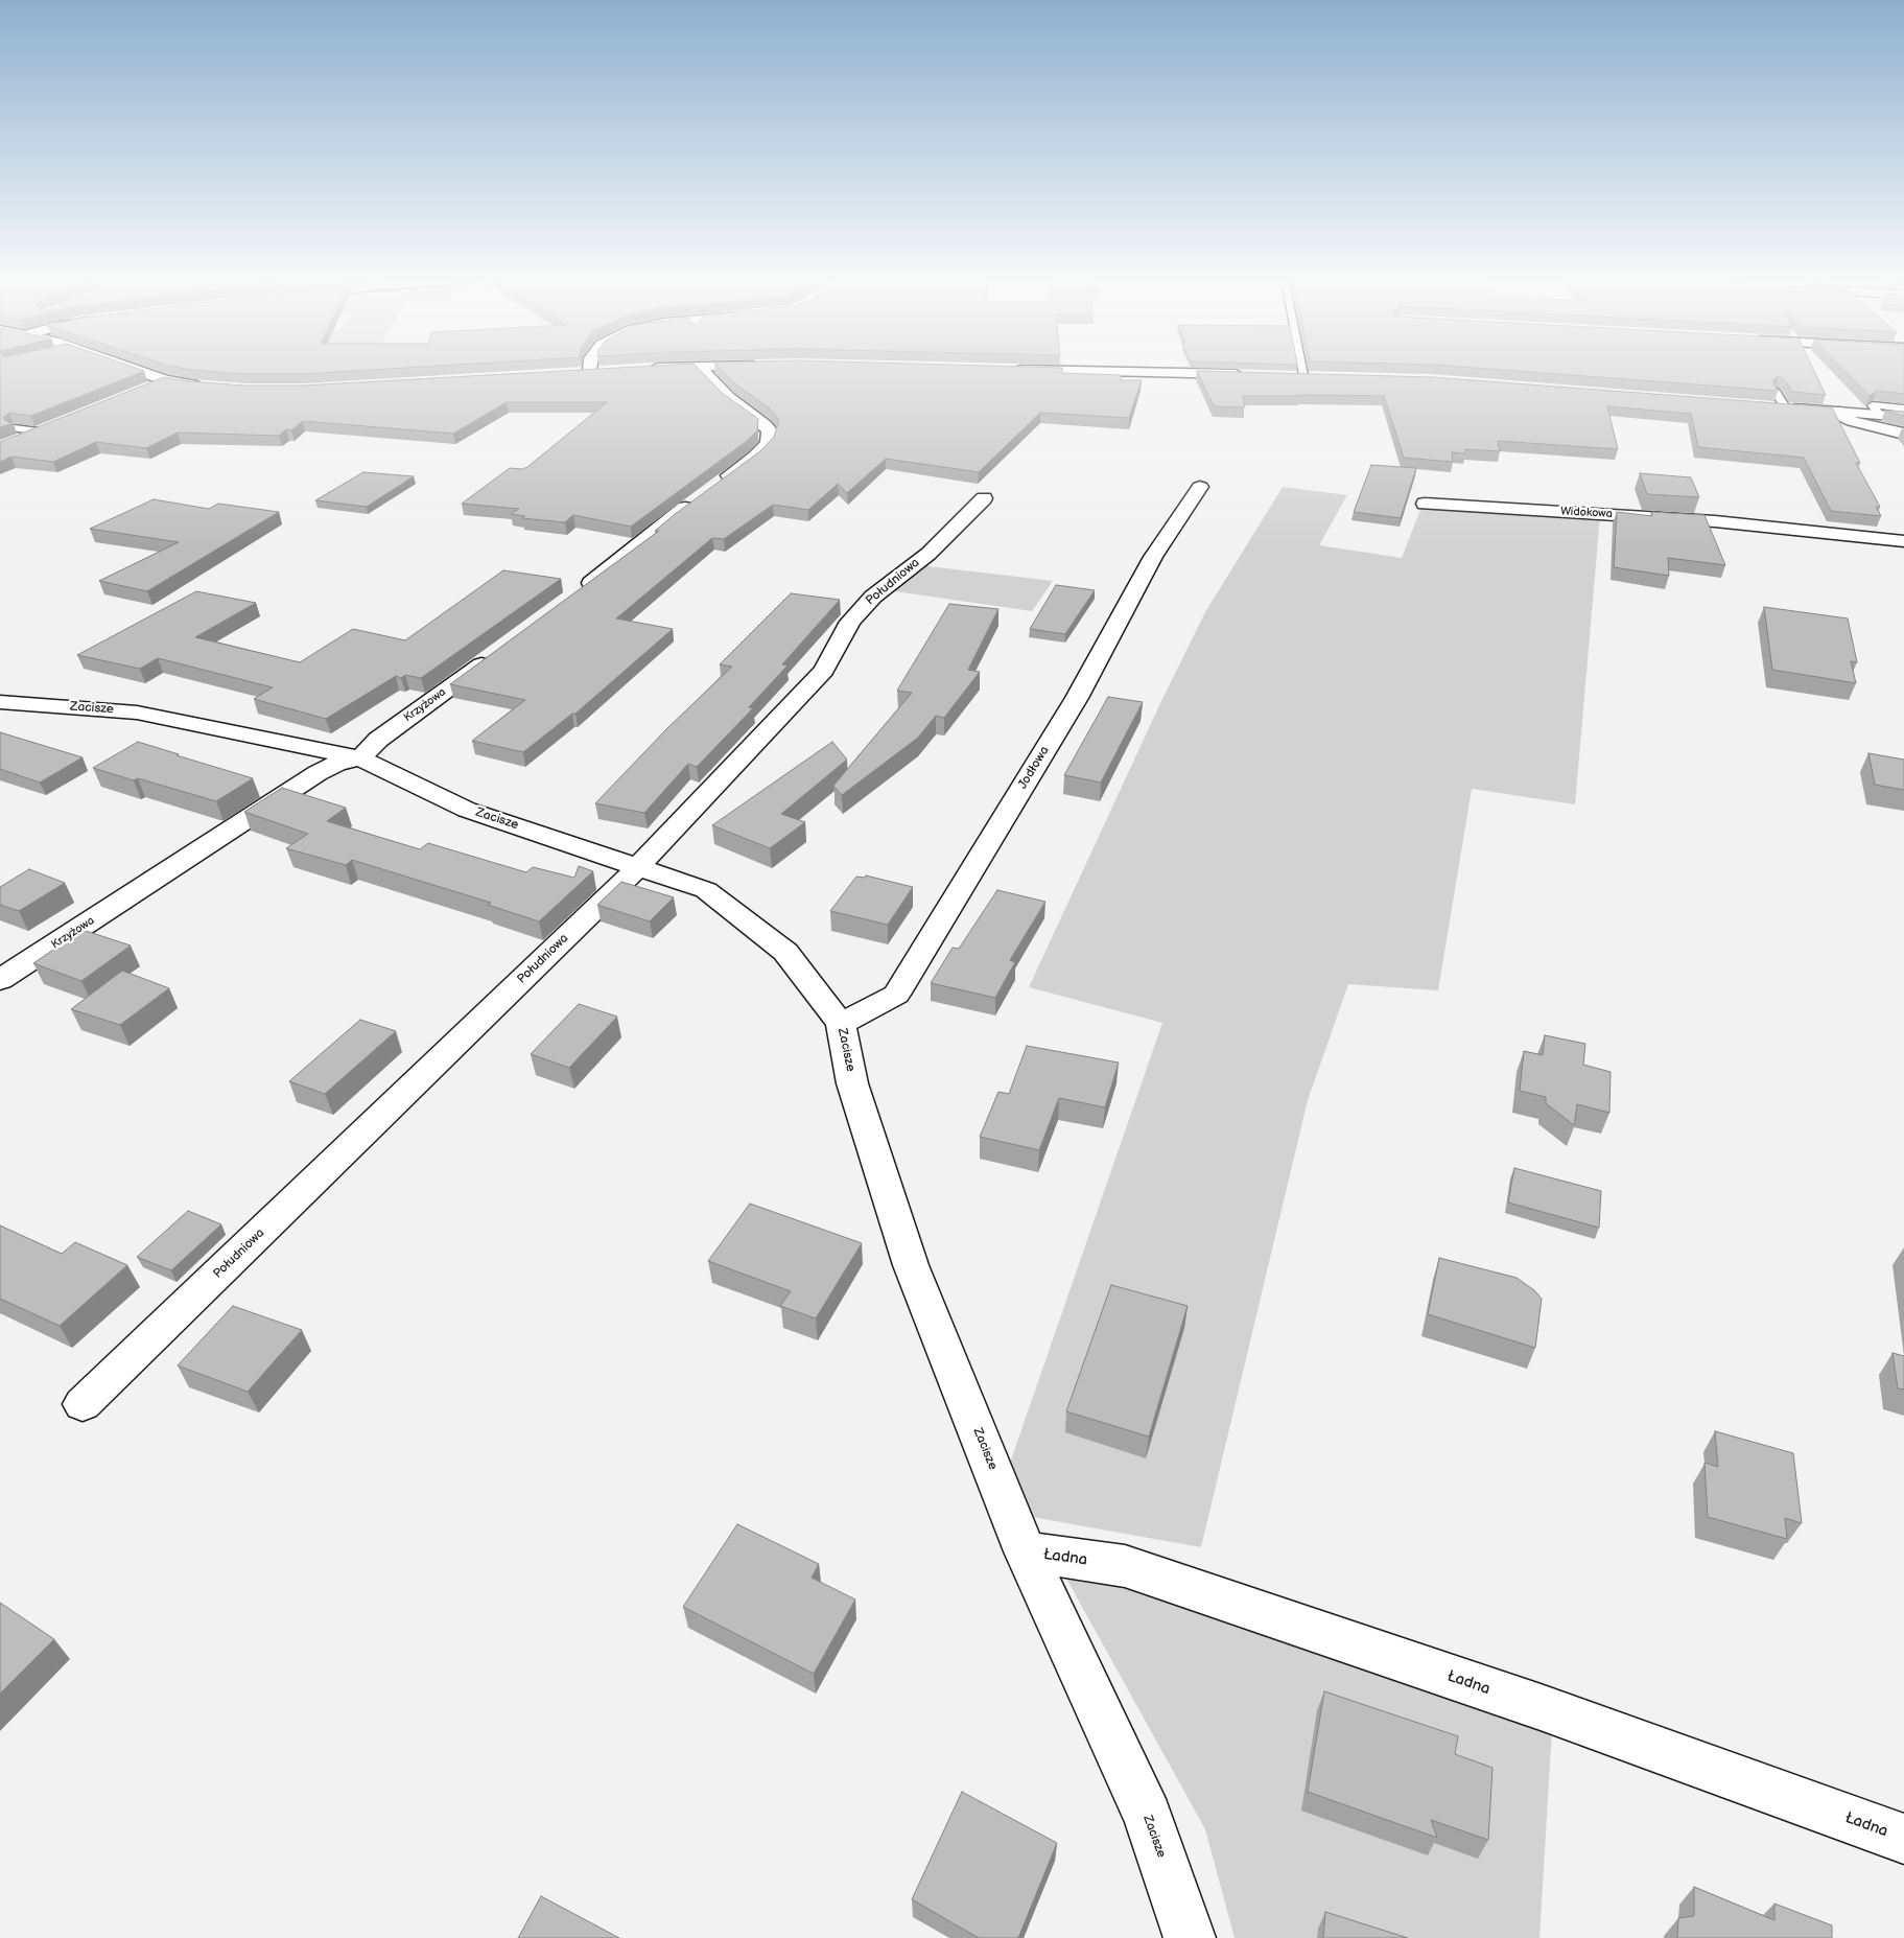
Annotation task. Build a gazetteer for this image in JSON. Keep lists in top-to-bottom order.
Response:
{
  "streets": {
    "street": [
      "Widokowa",
      "Południowa",
      "Krzyżowa",
      "Zacisze",
      "Jodłowa",
      "Ładna"
    ]
  },
  "crossings": [
    ["Południowa", "Zacisze"],
    ["Krzyżowa", "Zacisze"],
    ["Zacisze", "Jodłowa"],
    ["Zacisze", "Ładna"]
  ]
}
